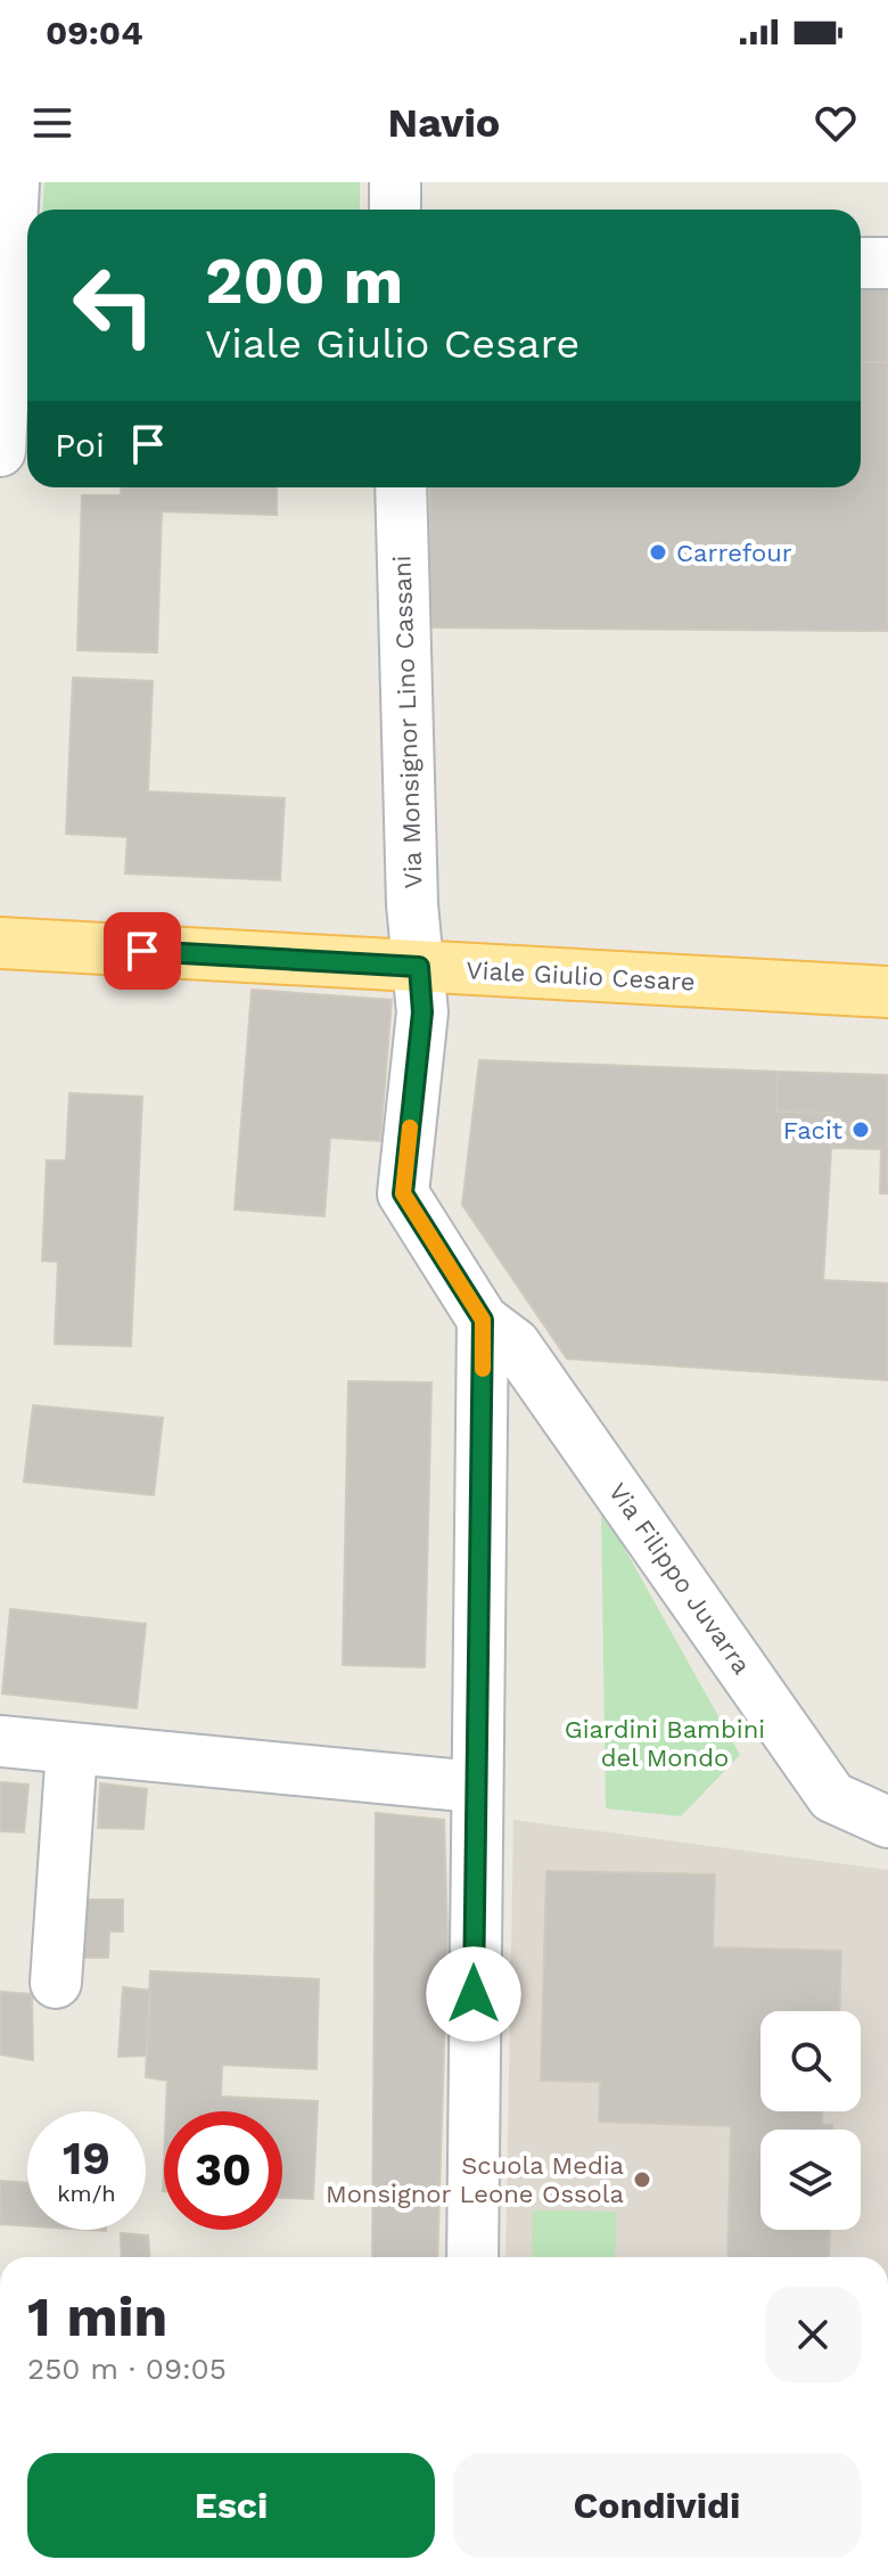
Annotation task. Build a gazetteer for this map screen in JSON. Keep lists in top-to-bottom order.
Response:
{
  "streets": {
    "main road": ["Viale Giulio Cesare"],
    "street": ["Via Monsignor Lino Cassani", "Via Filippo Juvarra"]
  },
  "crossings": [
    ["Via Monsignor Lino Cassani", "Viale Giulio Cesare"],
    ["Via Monsignor Lino Cassani", "Via Filippo Juvarra"]
  ],
  "parks": ["Giardini Bambini del Mondo"],
  "places": ["Carrefour", "Facit", "Scuola Media Monsignor Leone Ossola"],
  "page": {
    "status": "09:04",
    "header": "Navio",
    "turn": ["200 m", "Viale Giulio Cesare"],
    "then": "Poi",
    "speed": "19 km/h",
    "limit": "30",
    "heading": ["1 min", "250 m · 09:05"],
    "buttons": ["Esci", "Condividi"]
  }
}
